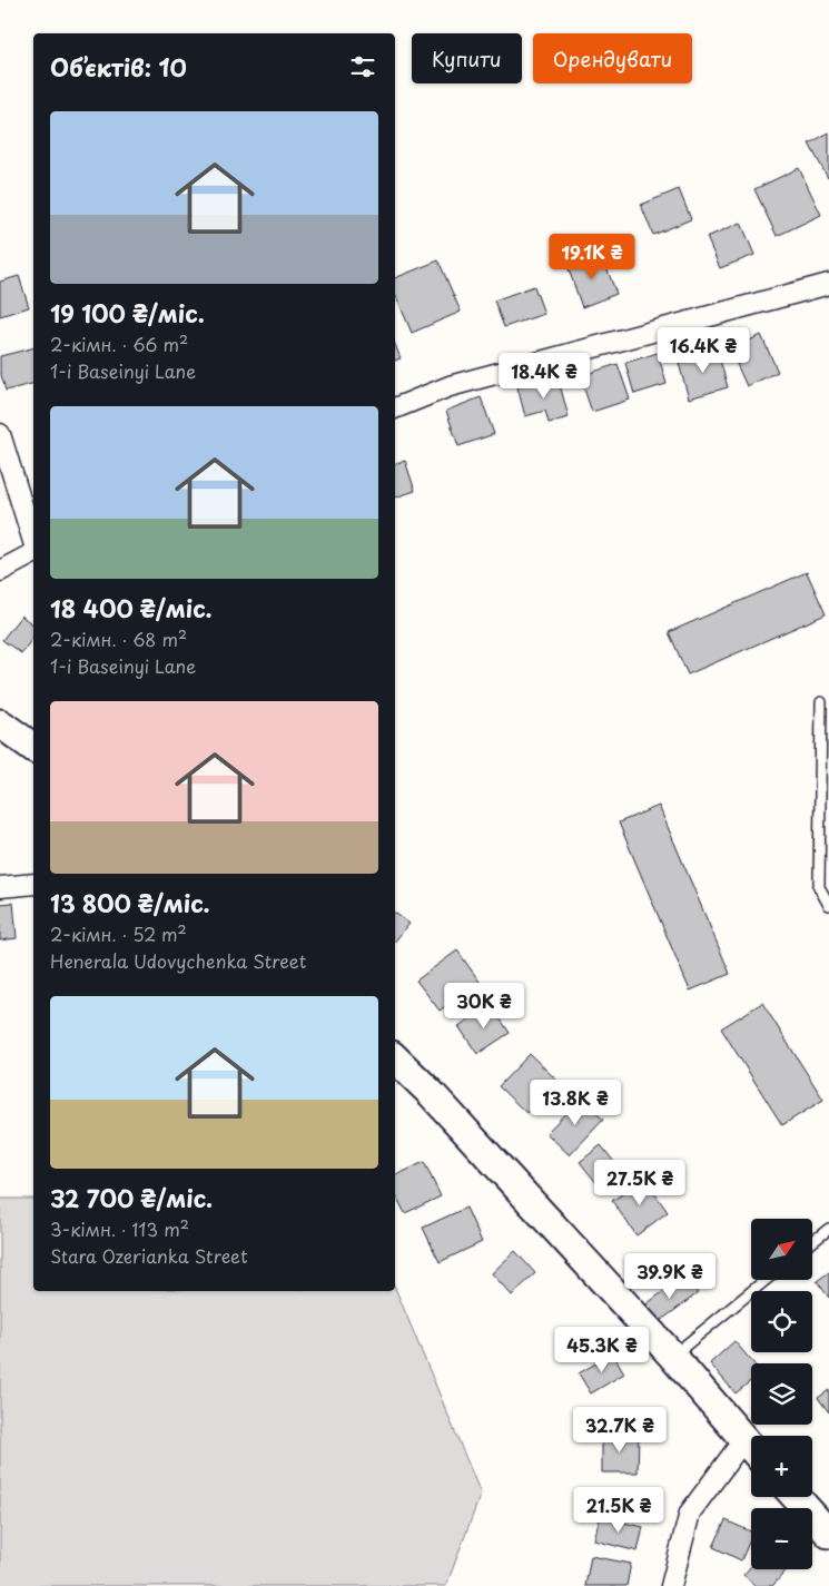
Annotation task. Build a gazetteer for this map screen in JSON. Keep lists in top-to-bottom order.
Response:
{
  "north": "top right",
  "page": {
    "chip": ["Купити", "Орендувати"],
    "heading": "Об’єктів: 10",
    "list": [
      {
        "name": "19 100 ₴/міс.",
        "note": "2-кімн. · 66 m² · 1-i Baseinyi Lane"
      },
      {
        "name": "18 400 ₴/міс.",
        "note": "2-кімн. · 68 m² · 1-i Baseinyi Lane"
      },
      {
        "name": "13 800 ₴/міс.",
        "note": "2-кімн. · 52 m² · Henerala Udovychenka Street"
      },
      {
        "name": "32 700 ₴/міс.",
        "note": "3-кімн. · 113 m² · Stara Ozerianka Street"
      }
    ],
    "price": [
      "19.1K ₴",
      "16.4K ₴",
      "18.4K ₴",
      "30K ₴",
      "13.8K ₴",
      "27.5K ₴",
      "39.9K ₴",
      "45.3K ₴",
      "32.7K ₴",
      "21.5K ₴"
    ],
    "map_buttons": ["+", "−"]
  }
}
